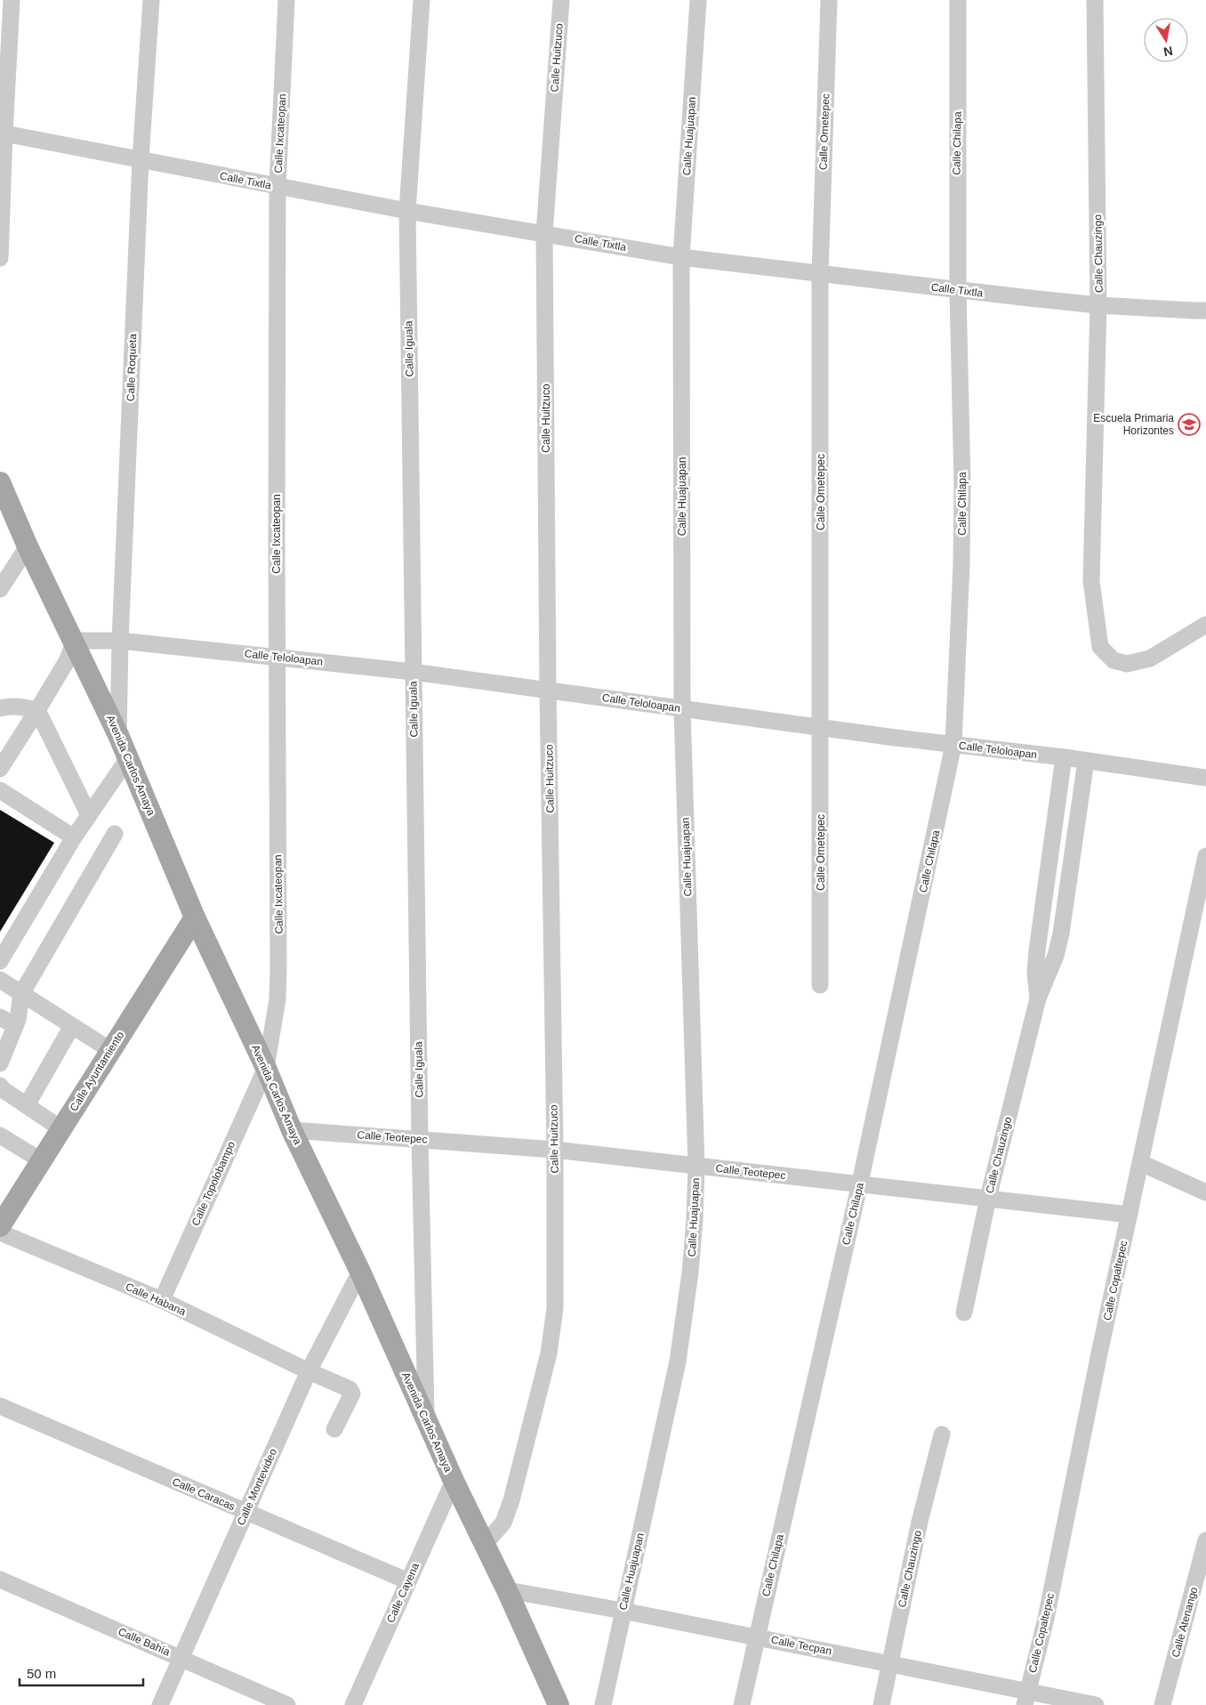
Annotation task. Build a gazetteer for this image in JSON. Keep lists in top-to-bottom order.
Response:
{
  "streets": {
    "main road": ["Avenida Carlos Amaya", "Calle Ayuntamiento"],
    "street": [
      "Calle Huitzuco",
      "Calle Ometepec",
      "Calle Ixcateopan",
      "Calle Huajuapan",
      "Calle Chilapa",
      "Calle Tixtla",
      "Calle Chauzingo",
      "Calle Iguala",
      "Calle Roqueta",
      "Calle Teloloapan",
      "Calle Teotepec",
      "Calle Topolobampo",
      "Calle Copaltepec",
      "Calle Habana",
      "Calle Montevideo",
      "Calle Caracas",
      "Calle Cayena",
      "Calle Atenango",
      "Calle Bahía",
      "Calle Tecpan"
    ]
  },
  "crossings": [
    ["Calle Huitzuco", "Calle Tixtla"],
    ["Calle Huitzuco", "Calle Teloloapan"],
    ["Calle Huitzuco", "Avenida Carlos Amaya"],
    ["Calle Huitzuco", "Calle Teotepec"],
    ["Calle Ometepec", "Calle Tixtla"],
    ["Calle Ometepec", "Calle Teloloapan"],
    ["Calle Ixcateopan", "Calle Tixtla"],
    ["Calle Ixcateopan", "Calle Teloloapan"],
    ["Calle Ixcateopan", "Avenida Carlos Amaya"],
    ["Calle Ixcateopan", "Calle Topolobampo"],
    ["Calle Huajuapan", "Calle Tixtla"],
    ["Calle Huajuapan", "Calle Teloloapan"],
    ["Calle Huajuapan", "Calle Teotepec"],
    ["Calle Huajuapan", "Calle Tecpan"],
    ["Calle Chilapa", "Calle Tixtla"],
    ["Calle Chilapa", "Calle Teloloapan"],
    ["Calle Chilapa", "Calle Teotepec"],
    ["Calle Chilapa", "Calle Tecpan"],
    ["Calle Tixtla", "Calle Chauzingo"],
    ["Calle Tixtla", "Calle Iguala"],
    ["Calle Tixtla", "Calle Roqueta"],
    ["Calle Chauzingo", "Calle Teloloapan"],
    ["Calle Chauzingo", "Calle Teotepec"],
    ["Calle Chauzingo", "Calle Tecpan"],
    ["Calle Iguala", "Calle Teloloapan"],
    ["Calle Iguala", "Avenida Carlos Amaya"],
    ["Calle Iguala", "Calle Teotepec"],
    ["Calle Roqueta", "Calle Teloloapan"],
    ["Calle Roqueta", "Avenida Carlos Amaya"],
    ["Calle Teloloapan", "Avenida Carlos Amaya"],
    ["Avenida Carlos Amaya", "Calle Ayuntamiento"],
    ["Avenida Carlos Amaya", "Calle Teotepec"],
    ["Avenida Carlos Amaya", "Calle Topolobampo"],
    ["Avenida Carlos Amaya", "Calle Montevideo"],
    ["Avenida Carlos Amaya", "Calle Cayena"],
    ["Avenida Carlos Amaya", "Calle Tecpan"],
    ["Calle Teotepec", "Calle Copaltepec"],
    ["Calle Topolobampo", "Calle Habana"],
    ["Calle Copaltepec", "Calle Tecpan"],
    ["Calle Habana", "Calle Montevideo"],
    ["Calle Montevideo", "Calle Caracas"],
    ["Calle Montevideo", "Calle Bahía"],
    ["Calle Caracas", "Calle Cayena"]
  ],
  "places": {
    "school or university": ["Escuela Primaria Horizontes"]
  },
  "scale_bar": "50 m",
  "north": "bottom"
}
